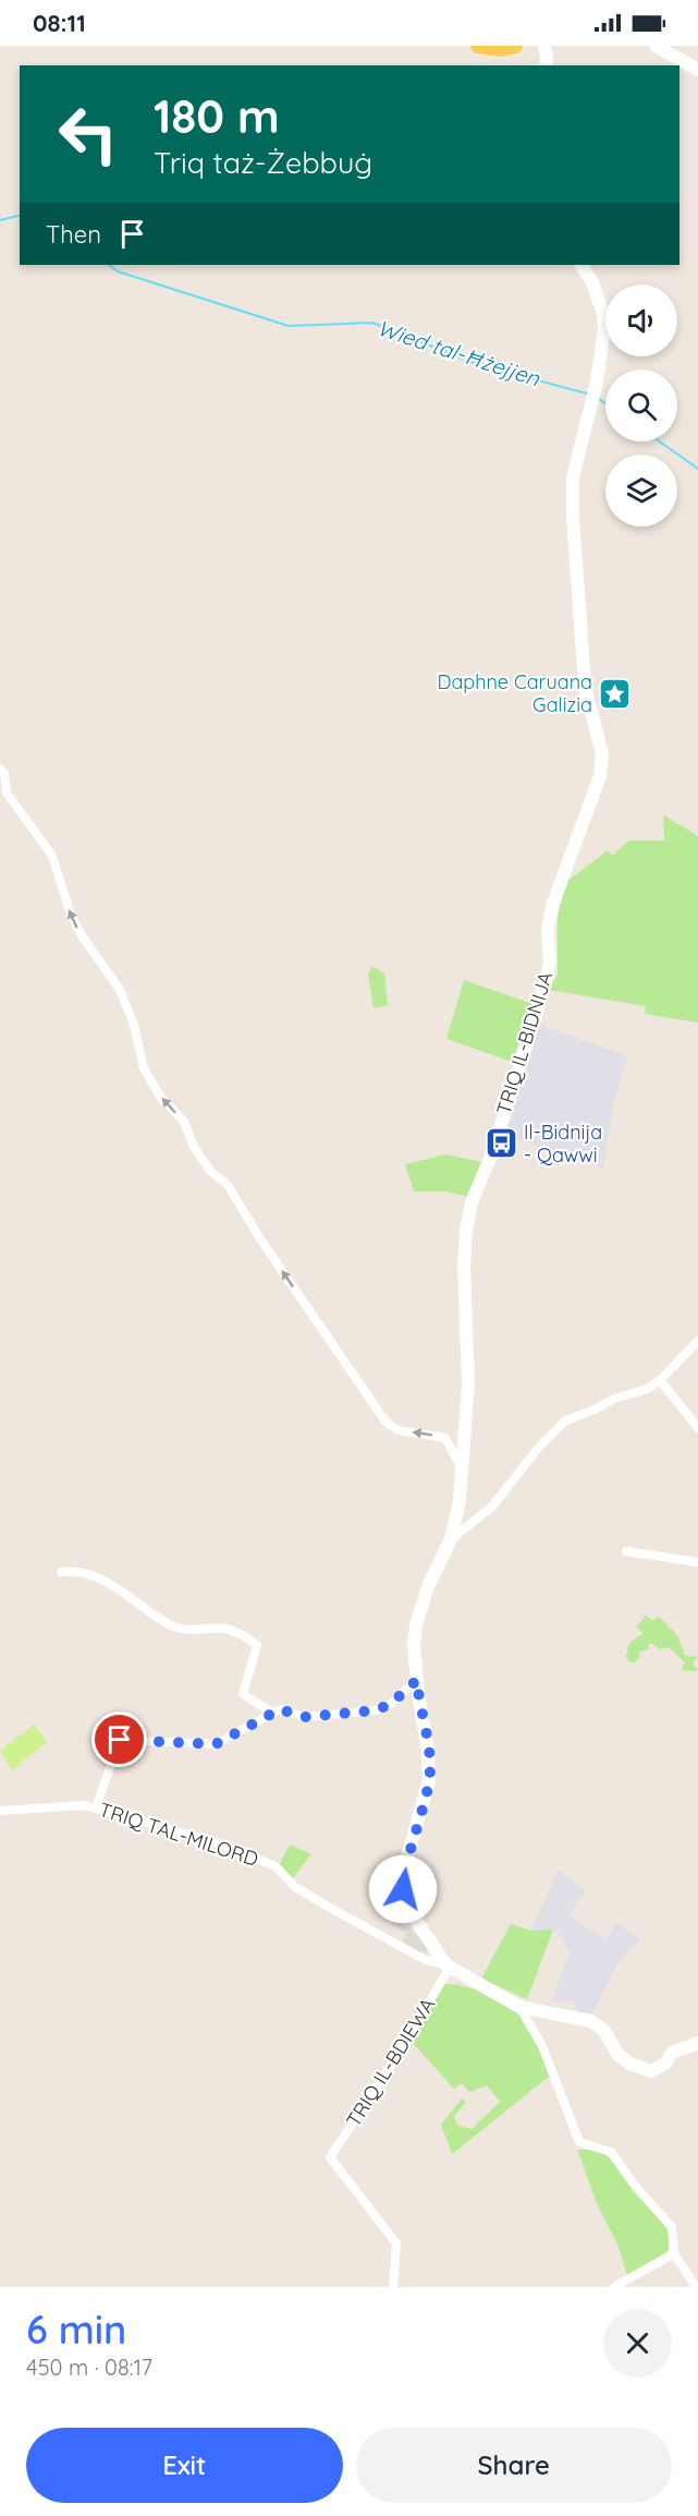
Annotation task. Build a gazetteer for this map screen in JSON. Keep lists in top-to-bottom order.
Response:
{
  "streets": {
    "street": ["TRIQ IL-BIDNIJA", "TRIQ TAL-MILORD", "TRIQ IL-BDIEWA"]
  },
  "crossings": [
    ["TRIQ IL-BIDNIJA", "TRIQ TAL-MILORD"],
    ["TRIQ IL-BIDNIJA", "TRIQ IL-BDIEWA"],
    ["TRIQ TAL-MILORD", "TRIQ IL-BDIEWA"]
  ],
  "water": ["Wied tal-Ħżejjen"],
  "places": {
    "place": ["Daphne Caruana Galizia"],
    "bus stop": ["Il-Bidnija - Qawwi"]
  },
  "page": {
    "status": "08:11",
    "turn": ["180 m", "Triq taż-Żebbuġ"],
    "then": "Then",
    "heading": ["6 min", "450 m · 08:17"],
    "buttons": ["Exit", "Share"]
  }
}
